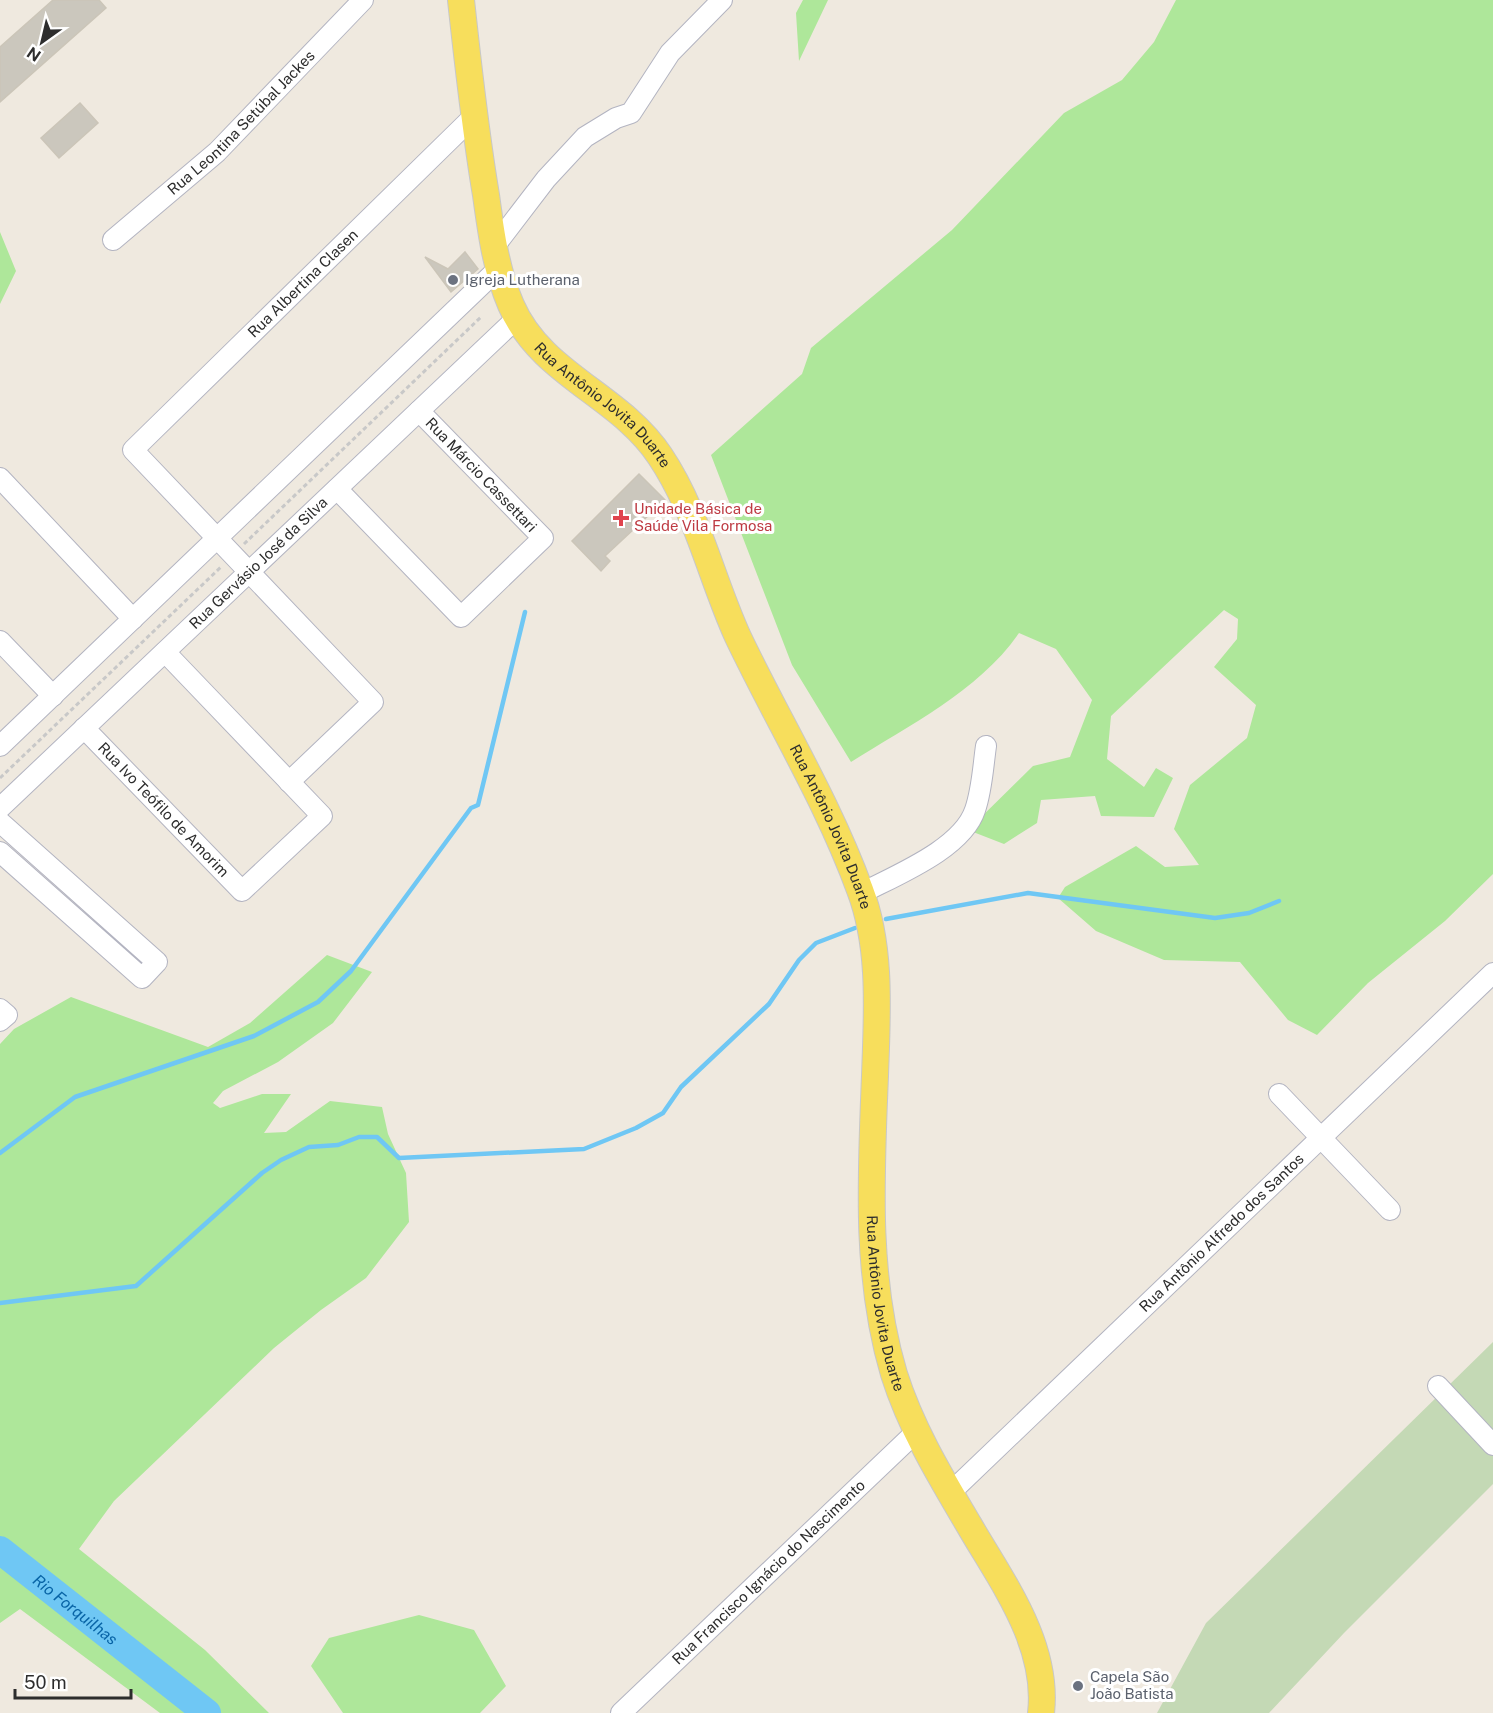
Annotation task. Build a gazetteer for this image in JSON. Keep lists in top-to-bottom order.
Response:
{
  "streets": {
    "main road": ["Rua Antônio Jovita Duarte"],
    "street": [
      "Rua Leontina Setúbal Jackes",
      "Rua Albertina Clasen",
      "Rua Márcio Cassettari",
      "Rua Gervásio José da Silva",
      "Rua Ivo Teófilo de Amorim",
      "Rua Antônio Alfredo dos Santos",
      "Rua Francisco Ignácio do Nascimento"
    ]
  },
  "crossings": [
    ["Rua Albertina Clasen", "Rua Antônio Jovita Duarte"],
    ["Rua Antônio Jovita Duarte", "Rua Gervásio José da Silva"],
    ["Rua Antônio Jovita Duarte", "Rua Antônio Alfredo dos Santos"],
    ["Rua Antônio Jovita Duarte", "Rua Francisco Ignácio do Nascimento"],
    ["Rua Márcio Cassettari", "Rua Gervásio José da Silva"],
    ["Rua Gervásio José da Silva", "Rua Ivo Teófilo de Amorim"]
  ],
  "water": ["Rio Forquilhas"],
  "places": {
    "other": ["Igreja Lutherana", "Capela São João Batista"],
    "health": ["Unidade Básica de Saúde Vila Formosa"]
  },
  "scale_bar": "50 m",
  "north": "bottom left"
}
